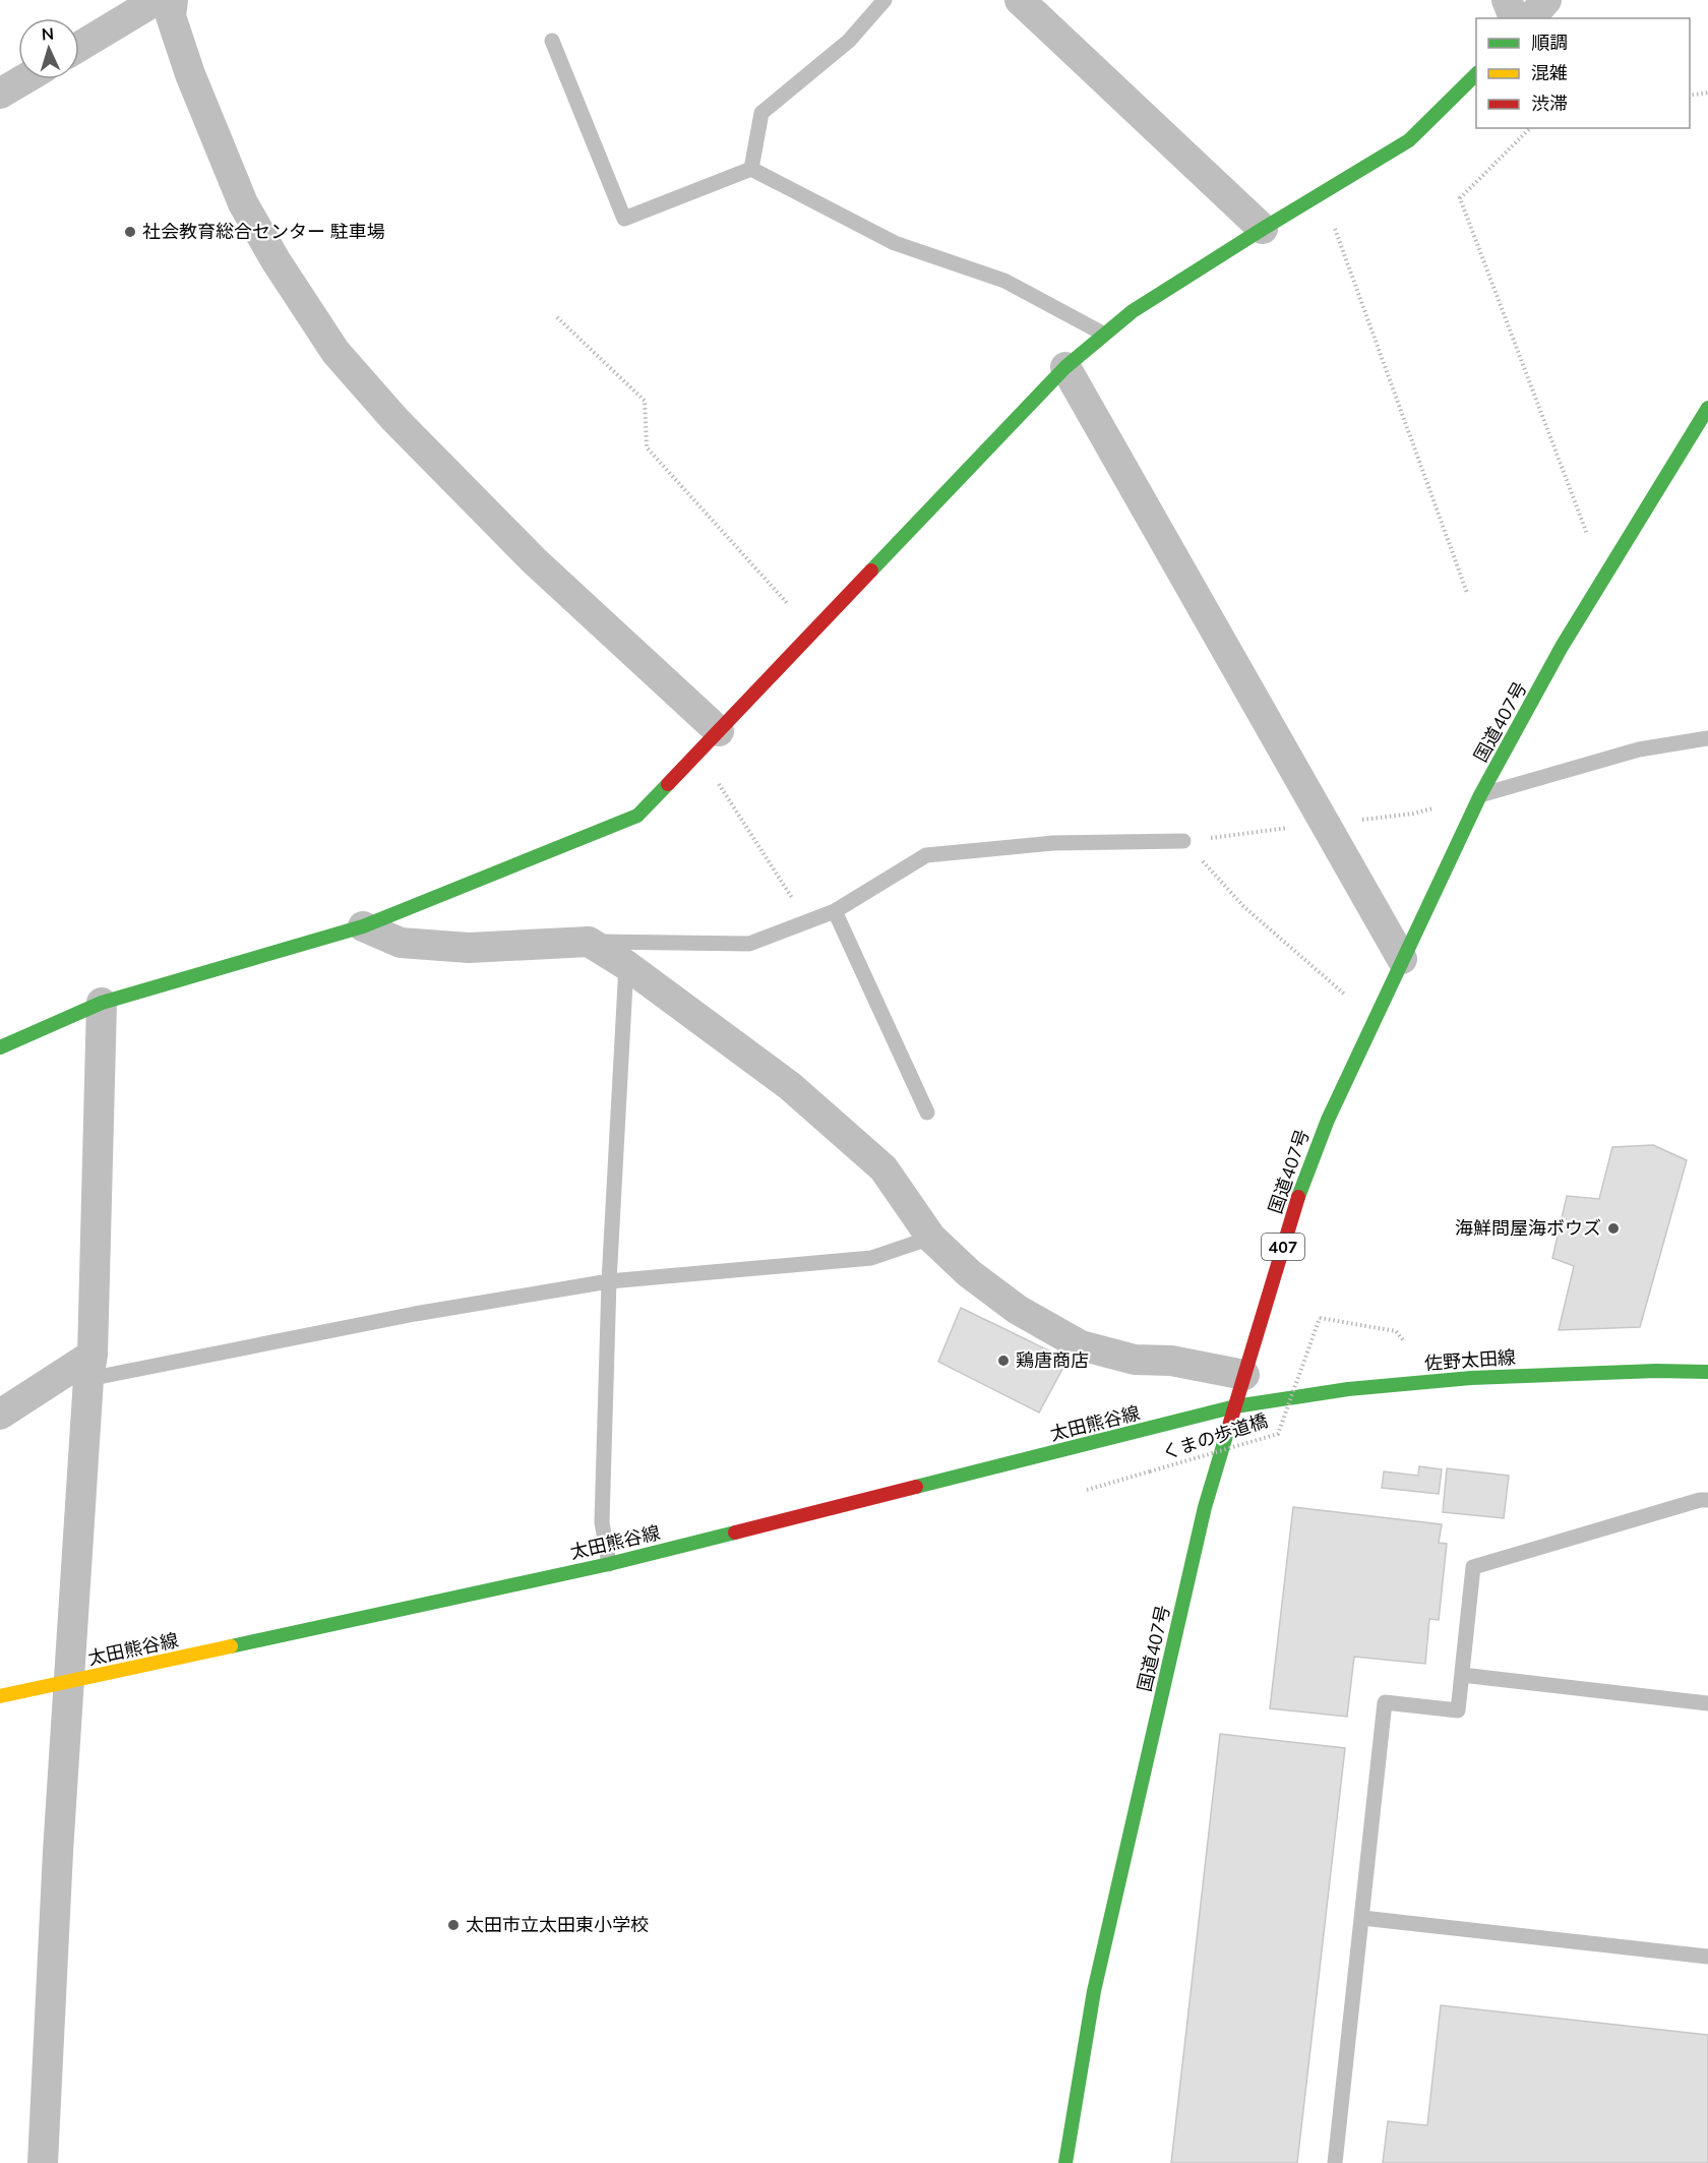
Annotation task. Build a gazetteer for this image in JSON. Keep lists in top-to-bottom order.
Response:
{
  "streets": {
    "main road": [
      "国道407号",
      "407",
      "佐野太田線",
      "太田熊谷線"
    ],
    "path": ["くまの歩道橋"]
  },
  "crossings": [
    ["国道407号", "佐野太田線"],
    ["国道407号", "太田熊谷線"],
    ["佐野太田線", "太田熊谷線"]
  ],
  "places": [
    "社会教育総合センター 駐車場",
    "海鮮問屋海ボウズ",
    "鶏唐商店",
    "太田市立太田東小学校"
  ],
  "legend": ["順調", "混雑", "渋滞"],
  "north": "top"
}
